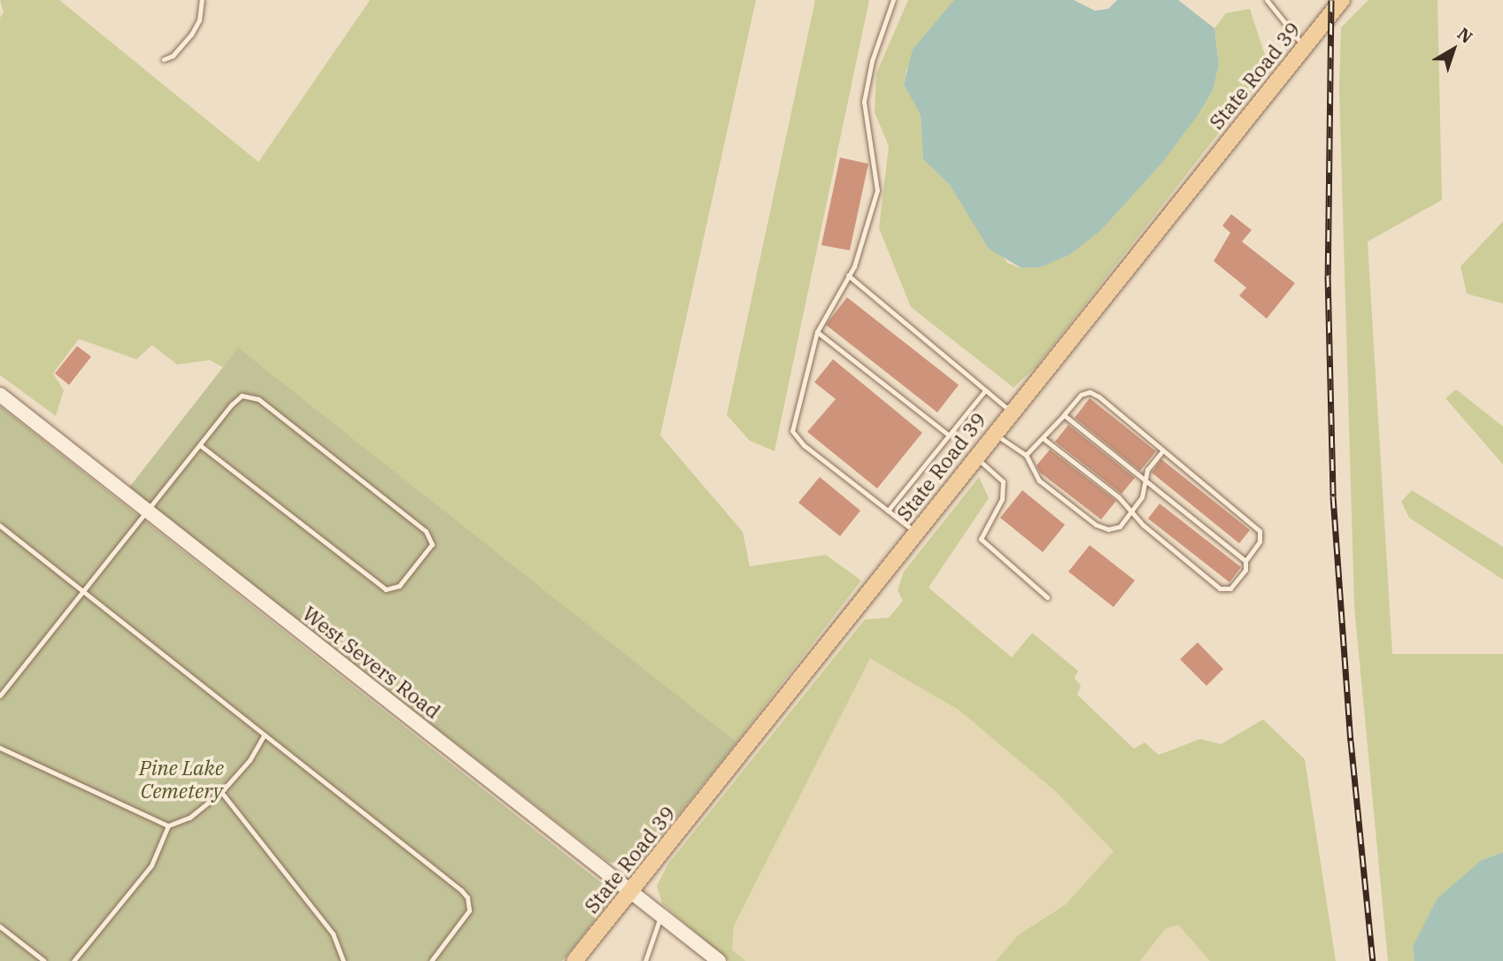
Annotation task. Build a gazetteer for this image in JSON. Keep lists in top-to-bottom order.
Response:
{
  "streets": {
    "main road": ["State Road 39"],
    "street": ["West Severs Road"]
  },
  "crossings": [
    ["State Road 39", "West Severs Road"]
  ],
  "parks": ["Pine Lake Cemetery"],
  "north": "top right"
}
